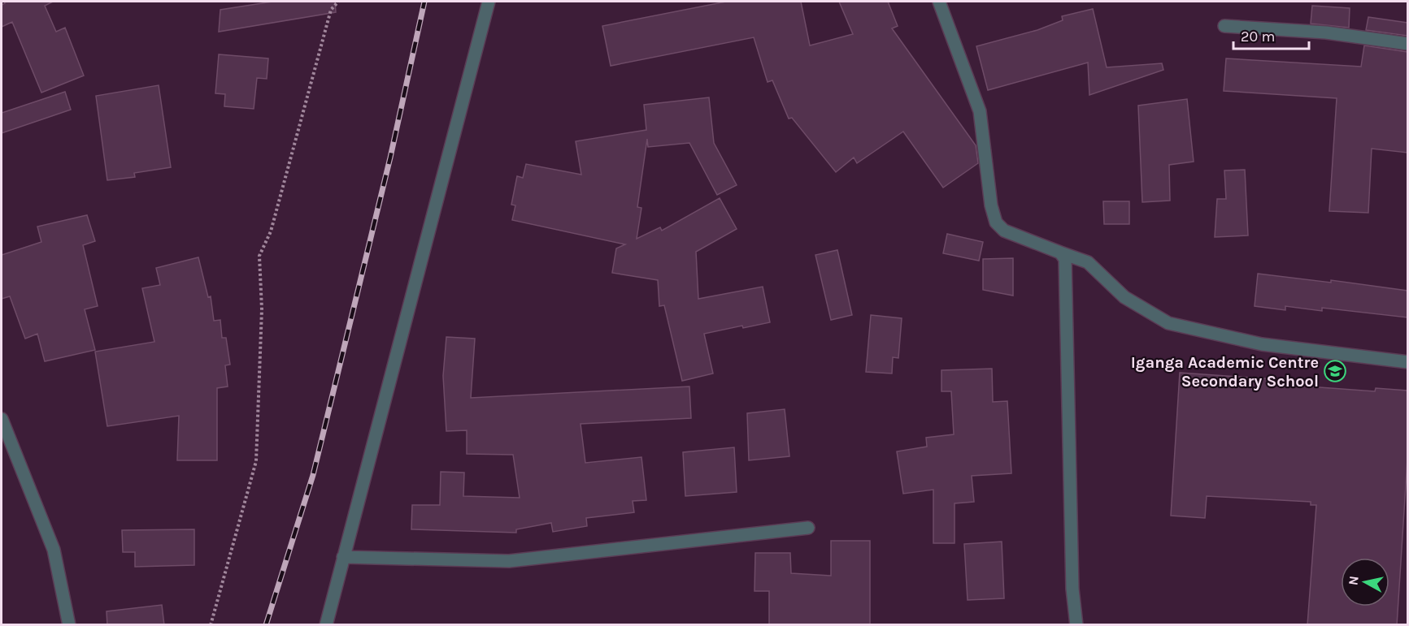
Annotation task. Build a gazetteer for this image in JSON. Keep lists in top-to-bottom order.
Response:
{
  "places": {
    "school or university": ["Iganga Academic Centre Secondary School"]
  },
  "scale_bar": "20 m",
  "north": "left"
}
